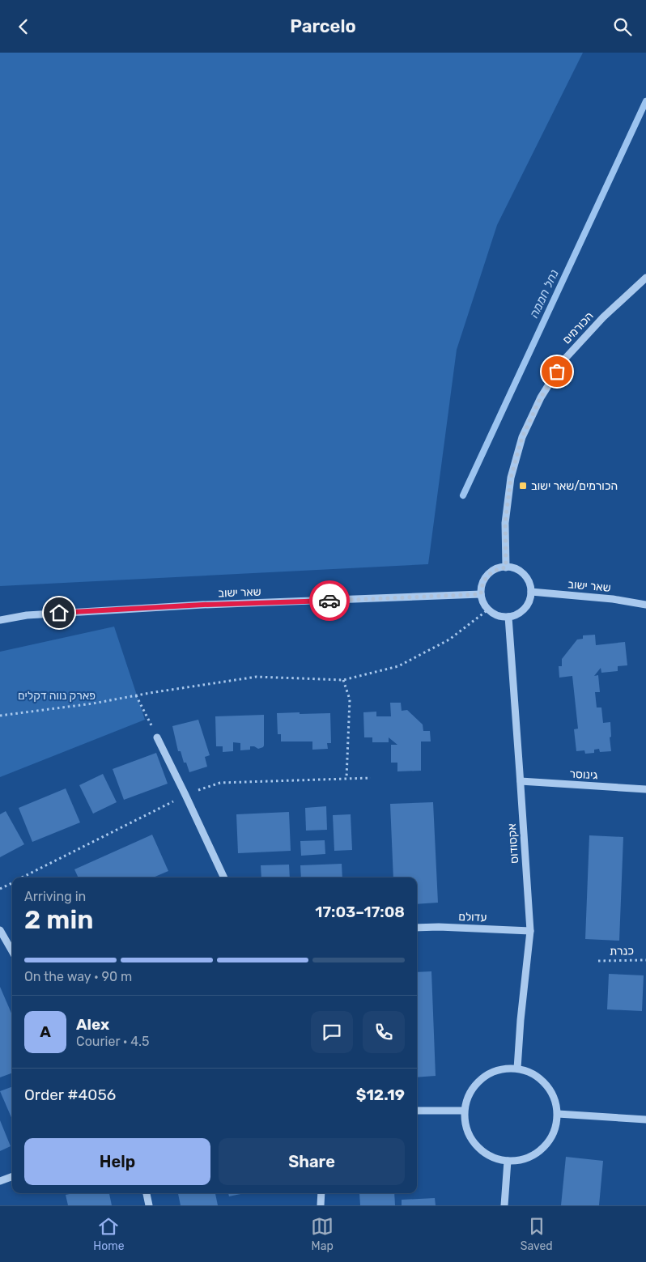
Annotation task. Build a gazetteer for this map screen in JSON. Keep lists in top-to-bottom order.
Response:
{
  "streets": {
    "street": [
      "הכורמים",
      "שאר ישוב",
      "גינוסר",
      "אקסודוס",
      "עדולם"
    ],
    "path": ["כנרת"]
  },
  "crossings": [
    ["הכורמים", "שאר ישוב"],
    ["הכורמים", "אקסודוס"],
    ["שאר ישוב", "אקסודוס"],
    ["גינוסר", "אקסודוס"],
    ["אקסודוס", "עדולם"]
  ],
  "water": ["נחל חממה"],
  "parks": ["פארק נווה דקלים"],
  "places": {
    "transit": ["הכורמים/שאר ישוב"]
  },
  "page": {
    "header": "Parcelo",
    "heading": ["2 min", "Arriving in", "17:03–17:08"],
    "panel": [
      "Alex",
      "Courier · 4.5",
      "Order #4056",
      "$12.19"
    ],
    "bar": "On the way · 90 m",
    "round": "A",
    "buttons": ["Help", "Share"],
    "tabs": ["Home", "Map", "Saved"]
  }
}
